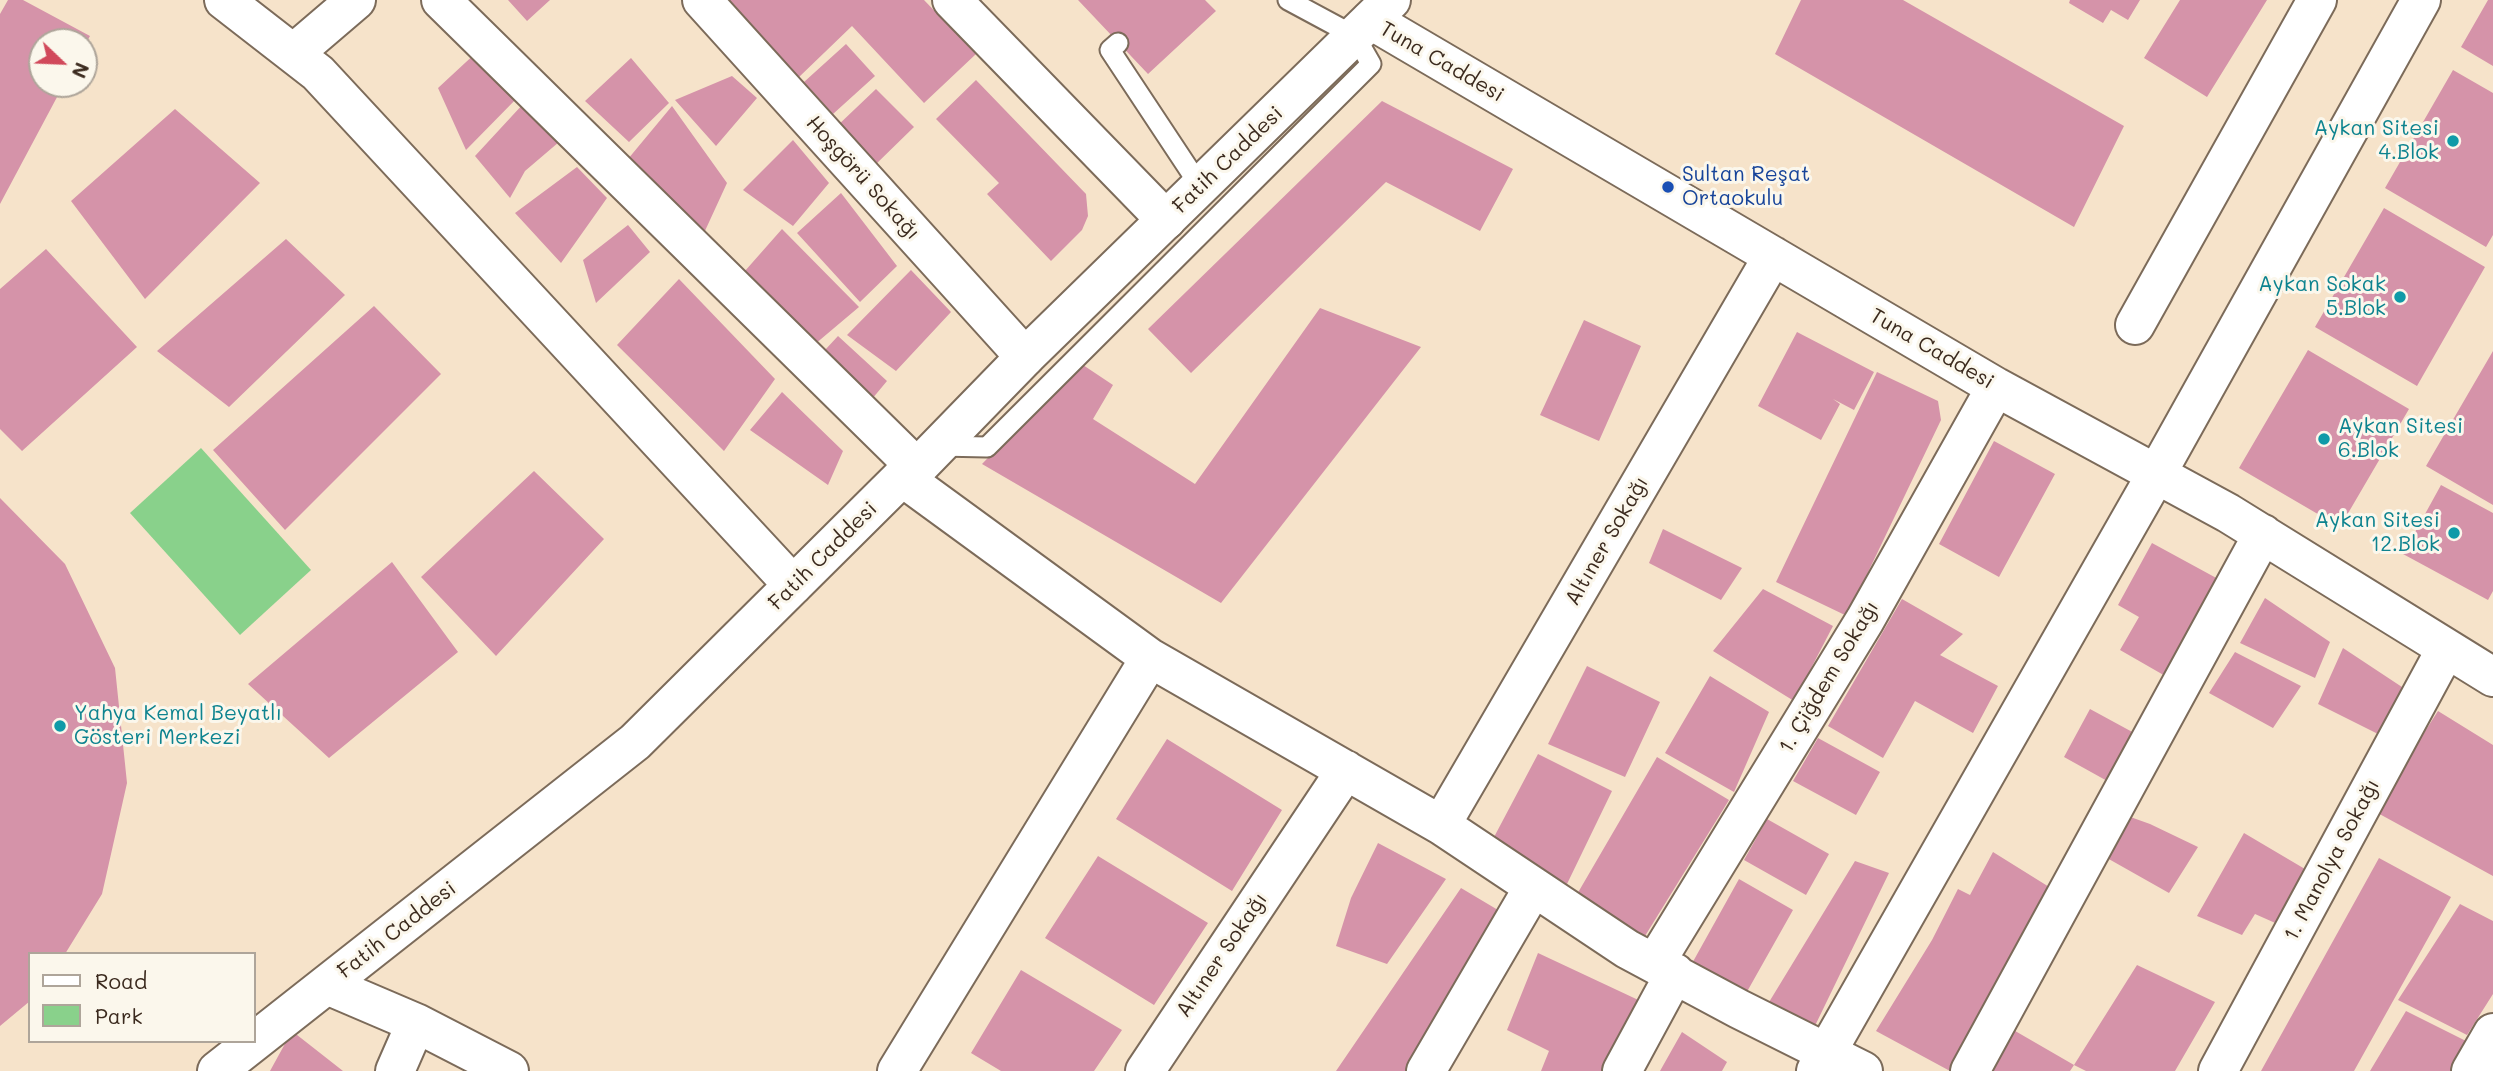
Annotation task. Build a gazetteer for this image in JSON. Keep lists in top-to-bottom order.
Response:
{
  "streets": {
    "street": [
      "Tuna Caddesi",
      "Fatih Caddesi",
      "Hoşgörü Sokağı",
      "Altıner Sokağı",
      "1. Çiğdem Sokağı",
      "1. Manolya Sokağı"
    ]
  },
  "crossings": [
    ["Tuna Caddesi", "Fatih Caddesi"],
    ["Tuna Caddesi", "Altıner Sokağı"],
    ["Tuna Caddesi", "1. Çiğdem Sokağı"],
    ["Tuna Caddesi", "1. Manolya Sokağı"],
    ["Fatih Caddesi", "Hoşgörü Sokağı"]
  ],
  "places": [
    "Aykan Sitesi 4.Blok",
    "Sultan Reşat Ortaokulu",
    "Aykan Sokak 5.Blok",
    "Aykan Sitesi 6.Blok",
    "Aykan Sitesi 12.Blok",
    "Yahya Kemal Beyatlı Gösteri Merkezi"
  ],
  "legend": ["Road", "Park"],
  "north": "bottom right"
}
